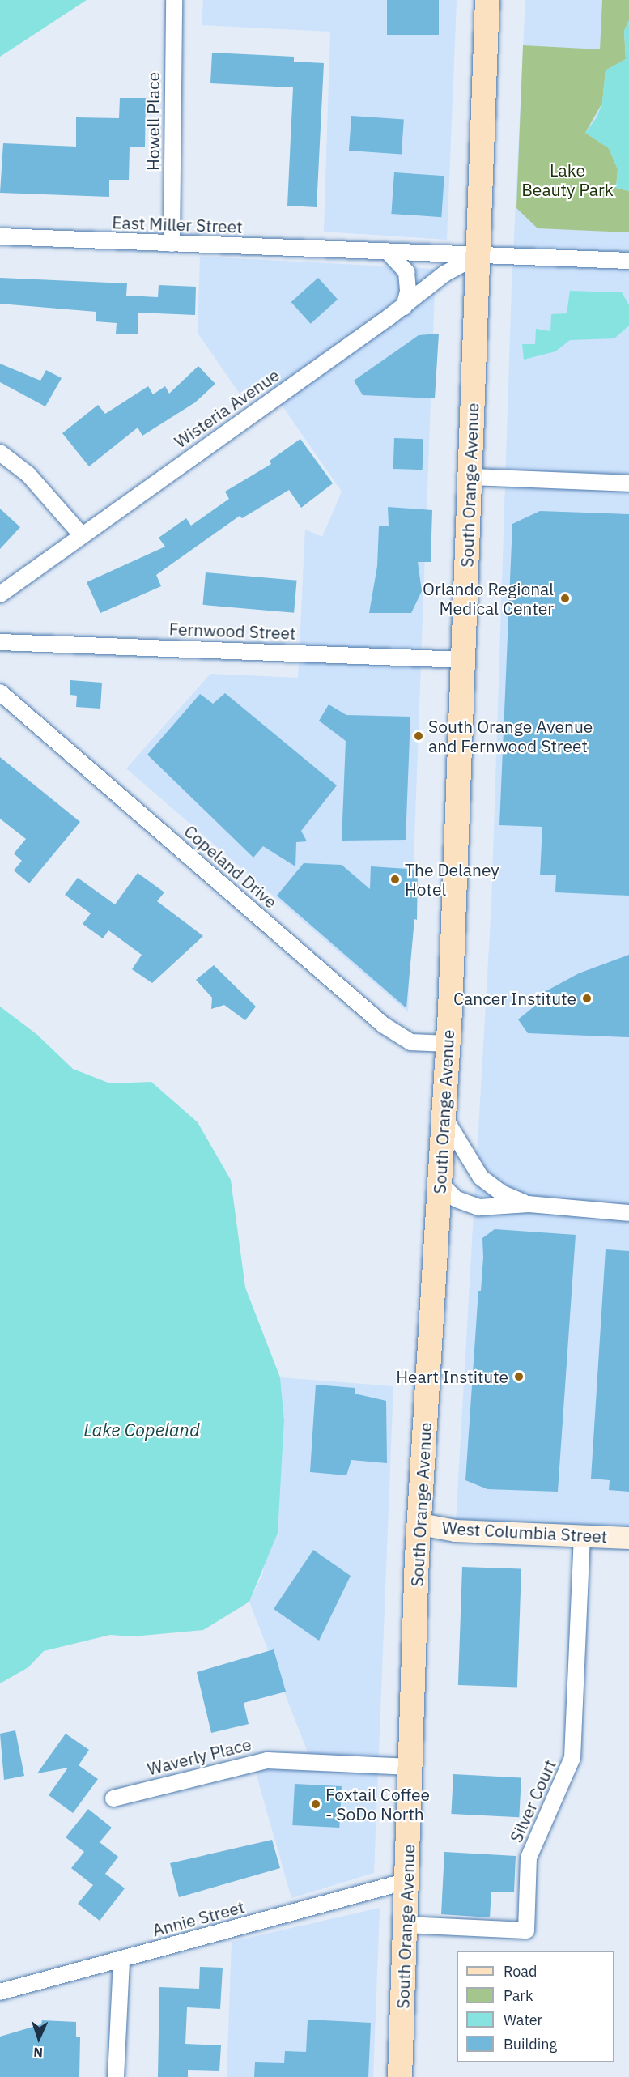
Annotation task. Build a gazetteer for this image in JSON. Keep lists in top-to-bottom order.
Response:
{
  "streets": {
    "main road": ["South Orange Avenue"],
    "street": [
      "Howell Place",
      "East Miller Street",
      "Wisteria Avenue",
      "Fernwood Street",
      "Copeland Drive",
      "West Columbia Street",
      "Waverly Place",
      "Silver Court",
      "Annie Street"
    ]
  },
  "crossings": [
    ["Howell Place", "East Miller Street"],
    ["Wisteria Avenue", "South Orange Avenue"],
    ["South Orange Avenue", "Fernwood Street"],
    ["South Orange Avenue", "Copeland Drive"],
    ["South Orange Avenue", "West Columbia Street"],
    ["South Orange Avenue", "Waverly Place"],
    ["South Orange Avenue", "Silver Court"],
    ["South Orange Avenue", "Annie Street"],
    ["West Columbia Street", "Silver Court"]
  ],
  "water": ["Lake Copeland"],
  "parks": ["Lake Beauty Park"],
  "places": [
    "Orlando Regional Medical Center",
    "South Orange Avenue and Fernwood Street",
    "The Delaney Hotel",
    "Cancer Institute",
    "Heart Institute",
    "Foxtail Coffee - SoDo North"
  ],
  "legend": [
    "Road",
    "Park",
    "Water",
    "Building"
  ],
  "north": "bottom"
}
